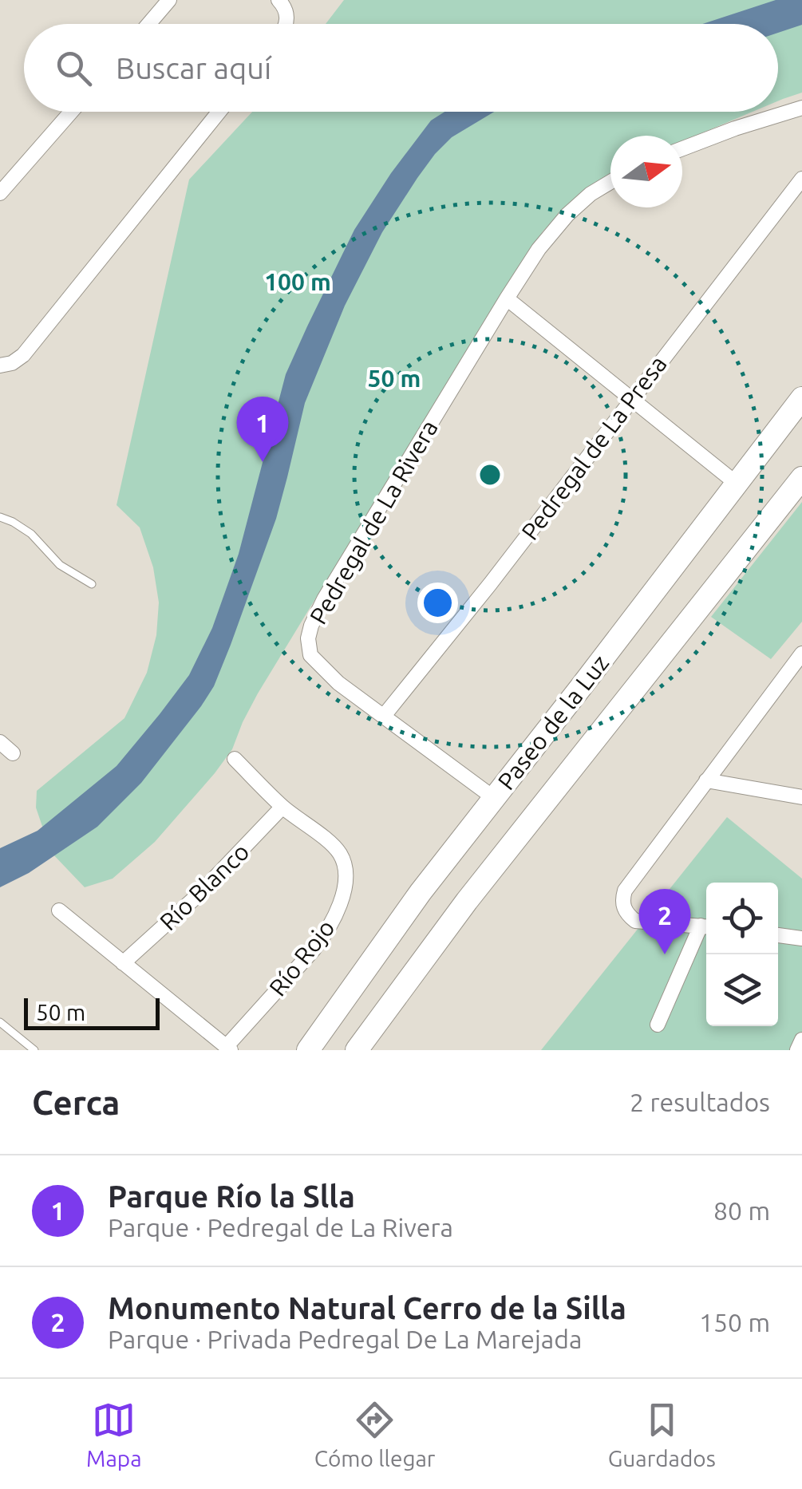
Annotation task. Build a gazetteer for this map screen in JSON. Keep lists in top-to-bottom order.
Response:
{
  "streets": {
    "street": [
      "Pedregal de La Presa",
      "Pedregal de La Rivera",
      "Paseo de la Luz",
      "Río Blanco",
      "Río Rojo"
    ]
  },
  "crossings": [
    ["Pedregal de La Presa", "Pedregal de La Rivera"],
    ["Pedregal de La Rivera", "Paseo de la Luz"],
    ["Río Blanco", "Río Rojo"]
  ],
  "scale_bar": "50 m",
  "north": "right",
  "page": {
    "search": "Buscar aquí",
    "pins": ["1", "2"],
    "scale": "50 m",
    "heading": ["Cerca", "2 resultados"],
    "list": [
      {
        "mark": "1",
        "name": "Parque Río la Slla",
        "note": "Parque · Pedregal de La Rivera",
        "value": "80 m"
      },
      {
        "mark": "2",
        "name": "Monumento Natural Cerro de la Silla",
        "note": "Parque · Privada Pedregal De La Marejada",
        "value": "150 m"
      }
    ],
    "nav": ["Mapa", "Cómo llegar", "Guardados"]
  },
  "rings": ["100 m", "50 m"]
}
